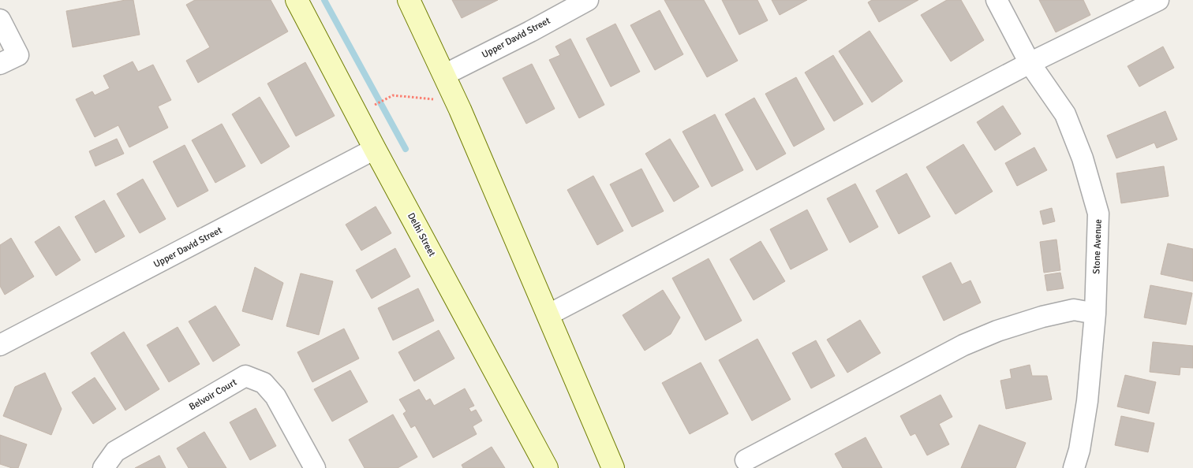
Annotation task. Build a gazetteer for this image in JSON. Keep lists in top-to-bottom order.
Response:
{
  "streets": {
    "street": [
      "Upper David Street",
      "Delhi Street",
      "Stone Avenue",
      "Belvoir Court"
    ]
  },
  "crossings": [
    ["Upper David Street", "Delhi Street"]
  ]
}
